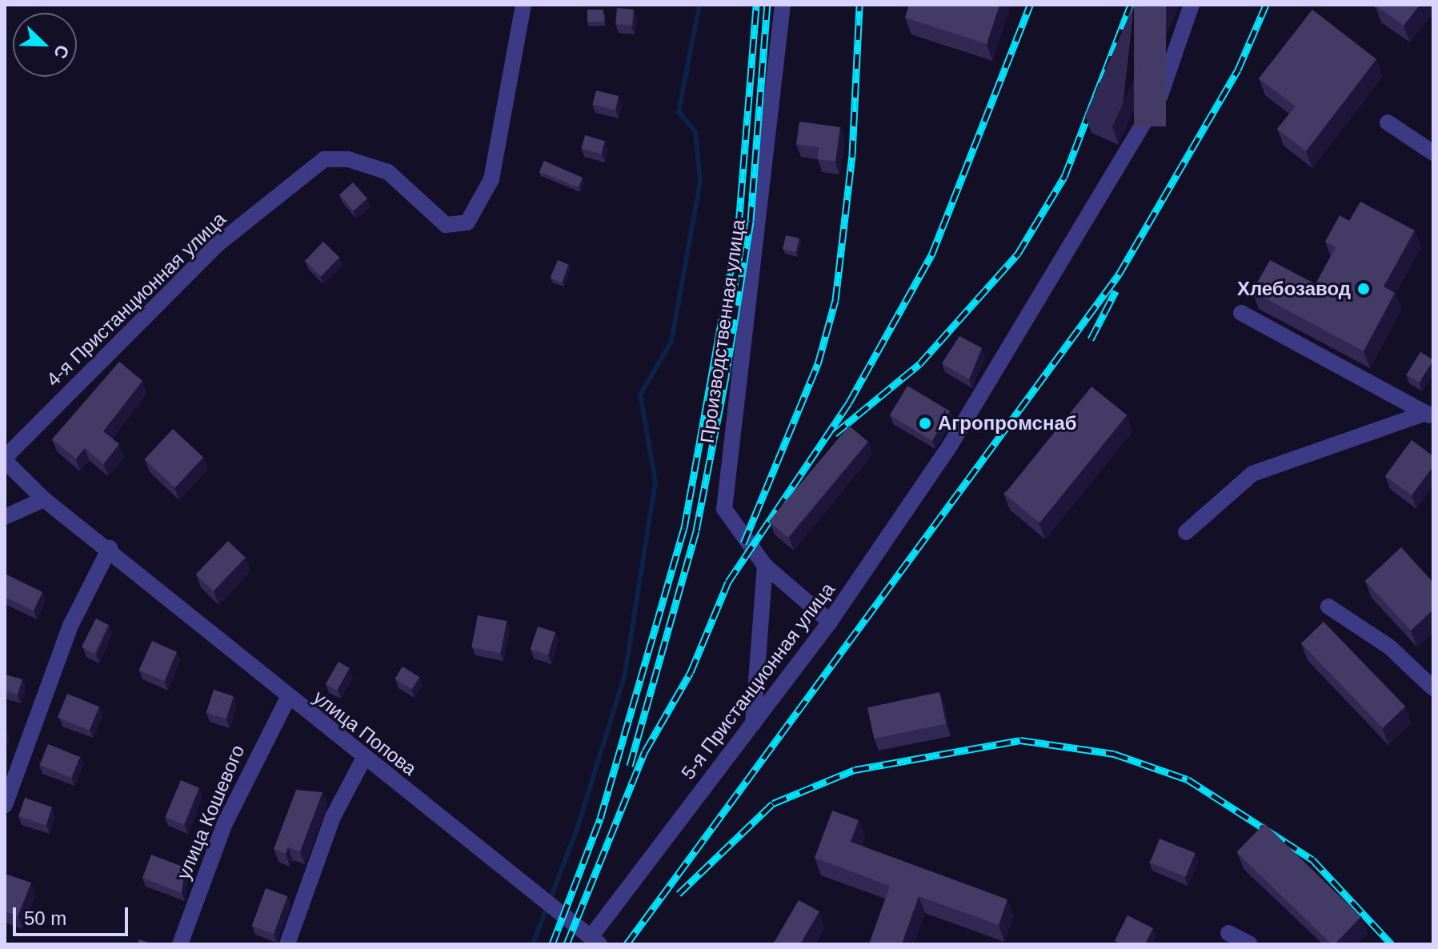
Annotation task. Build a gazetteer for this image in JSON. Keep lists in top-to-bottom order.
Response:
{
  "streets": {
    "street": [
      "4-я Пристанционная улица",
      "Производственная улица",
      "5-я Пристанционная улица",
      "улица Попова",
      "улица Кошевого"
    ]
  },
  "crossings": [
    ["Производственная улица", "5-я Пристанционная улица"],
    ["5-я Пристанционная улица", "улица Попова"],
    ["улица Попова", "улица Кошевого"]
  ],
  "places": ["Хлебозавод", "Агропромснаб"],
  "scale_bar": "50 m",
  "north": "bottom right"
}
